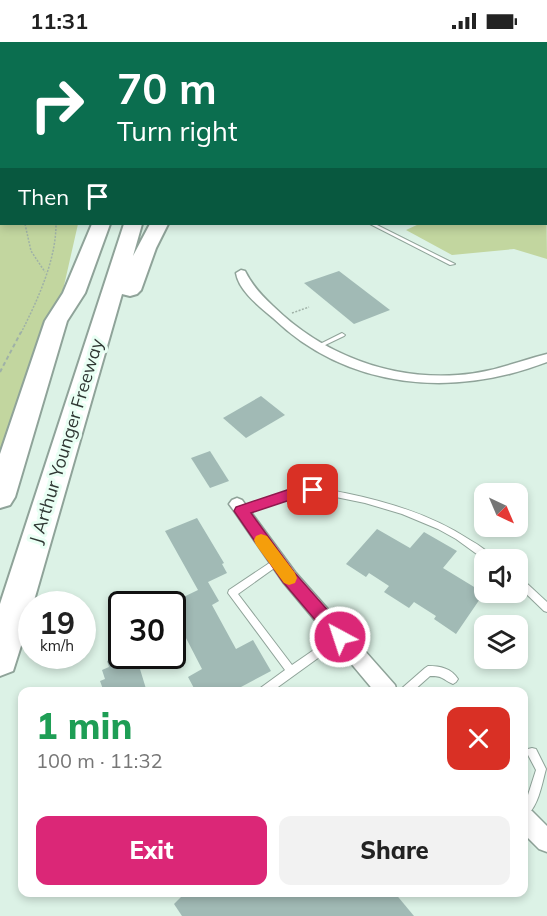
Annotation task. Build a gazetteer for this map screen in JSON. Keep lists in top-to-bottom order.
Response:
{
  "streets": {
    "highway": ["J Arthur Younger Freeway"]
  },
  "north": "bottom right",
  "page": {
    "status": "11:31",
    "turn": ["70 m", "Turn right"],
    "then": "Then",
    "speed": "19 km/h",
    "limit": "30",
    "heading": ["1 min", "100 m · 11:32"],
    "buttons": ["Exit", "Share"]
  }
}
